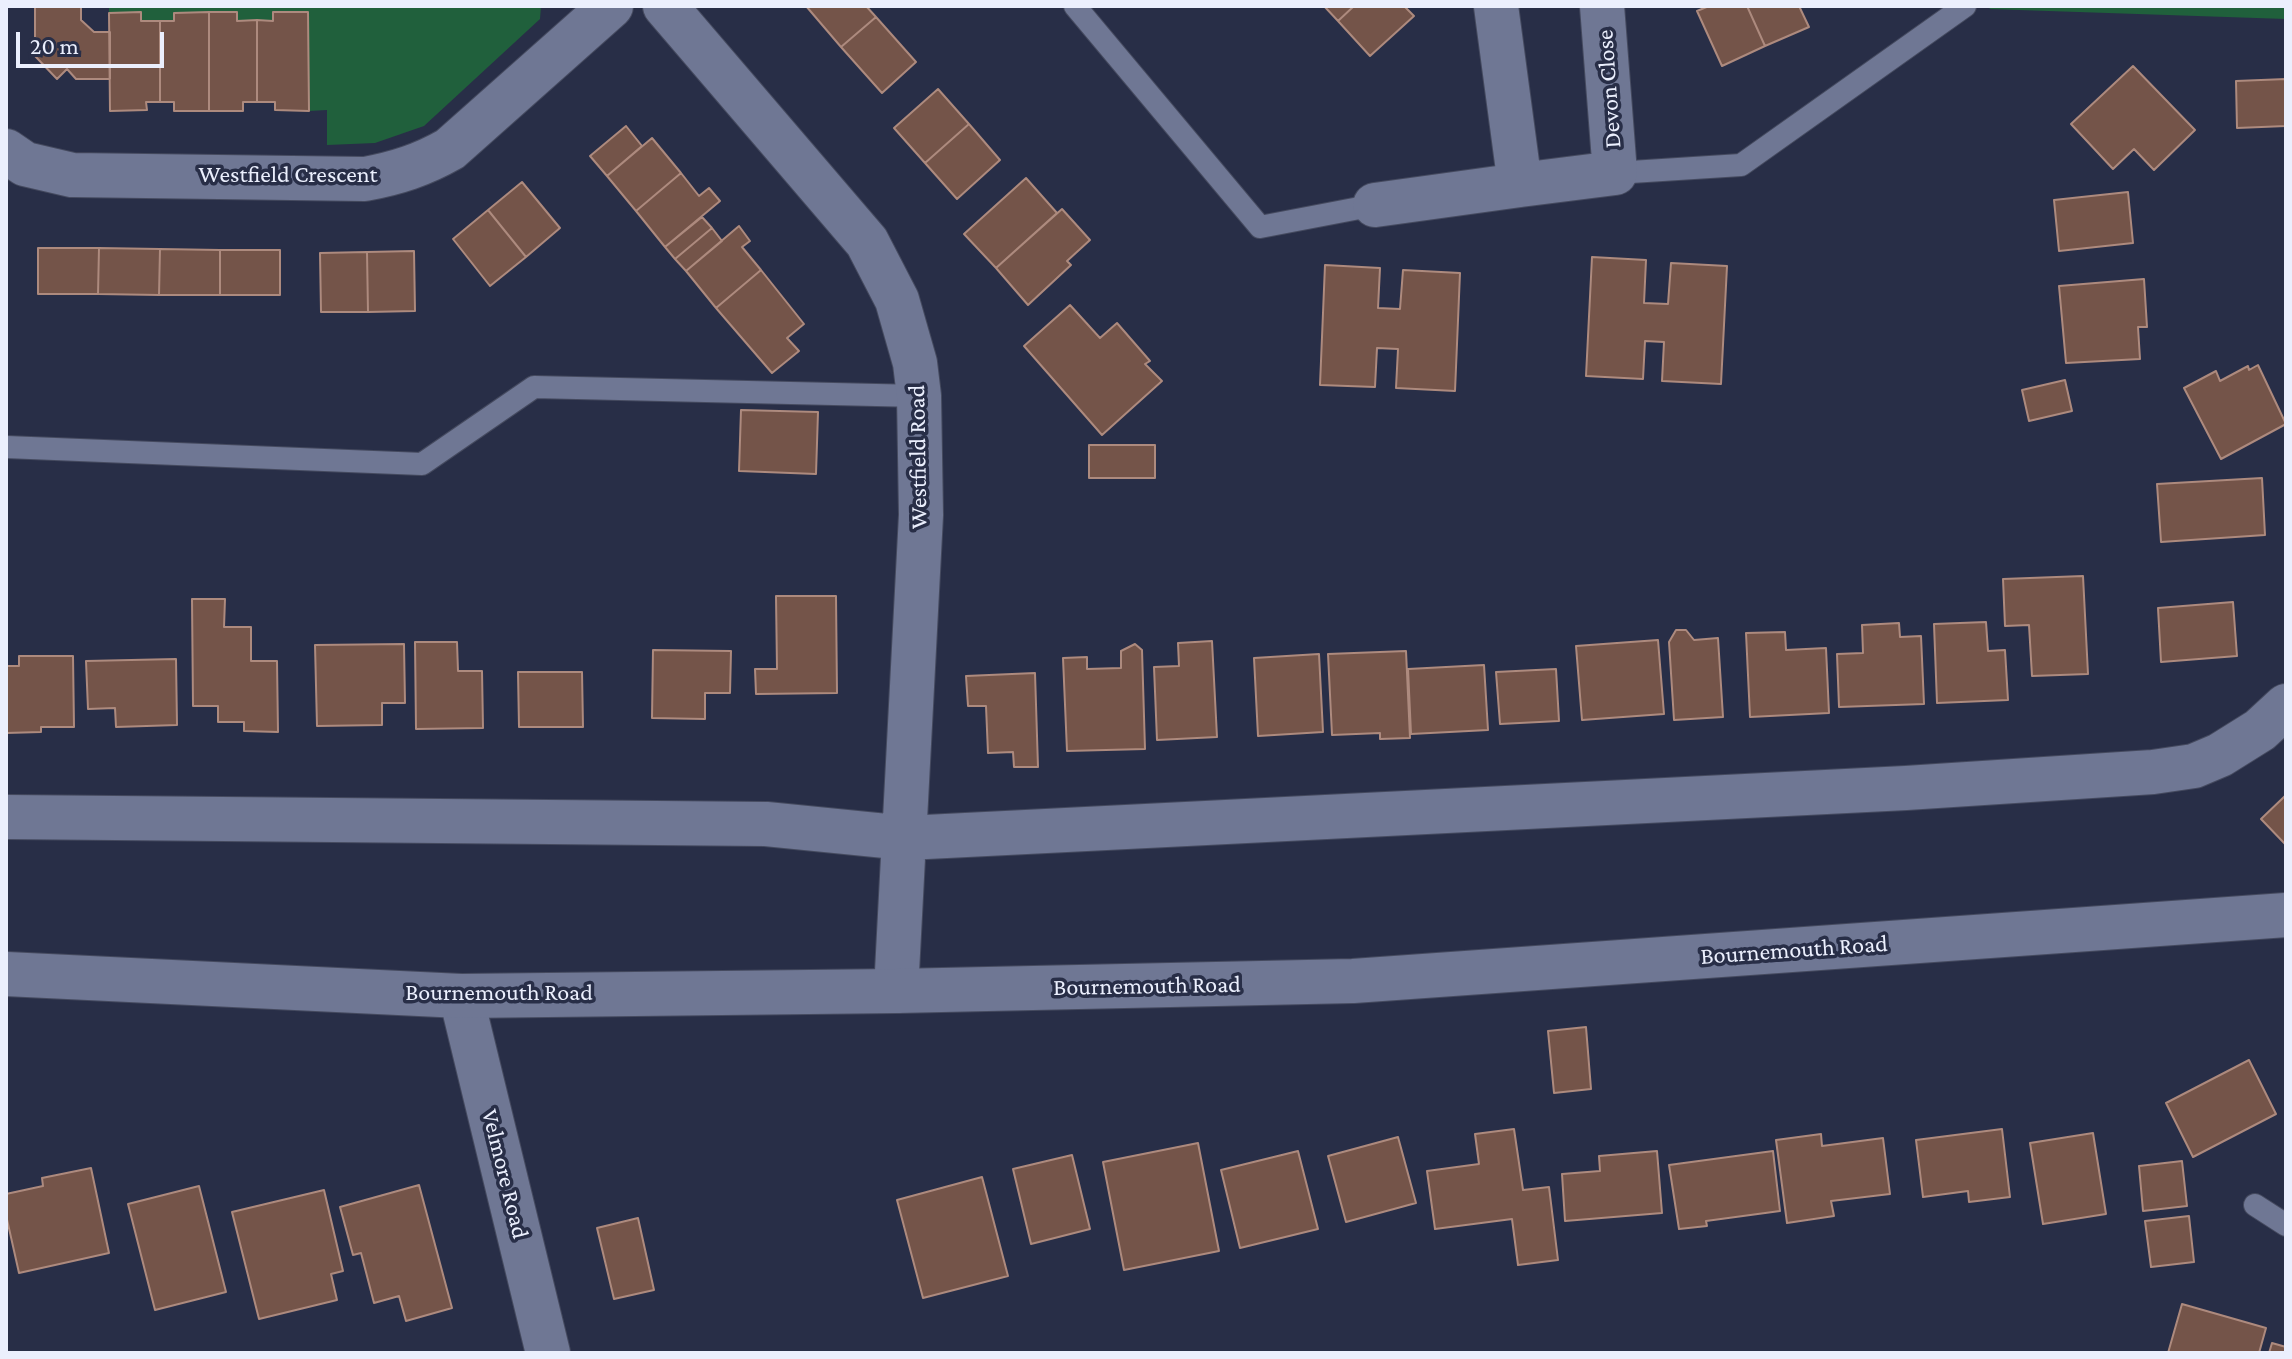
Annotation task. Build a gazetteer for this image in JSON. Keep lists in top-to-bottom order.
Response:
{
  "streets": {
    "street": [
      "Devon Close",
      "Westfield Crescent",
      "Westfield Road",
      "Bournemouth Road",
      "Velmore Road"
    ]
  },
  "crossings": [
    ["Westfield Road", "Bournemouth Road"],
    ["Bournemouth Road", "Velmore Road"]
  ],
  "scale_bar": "20 m"
}
